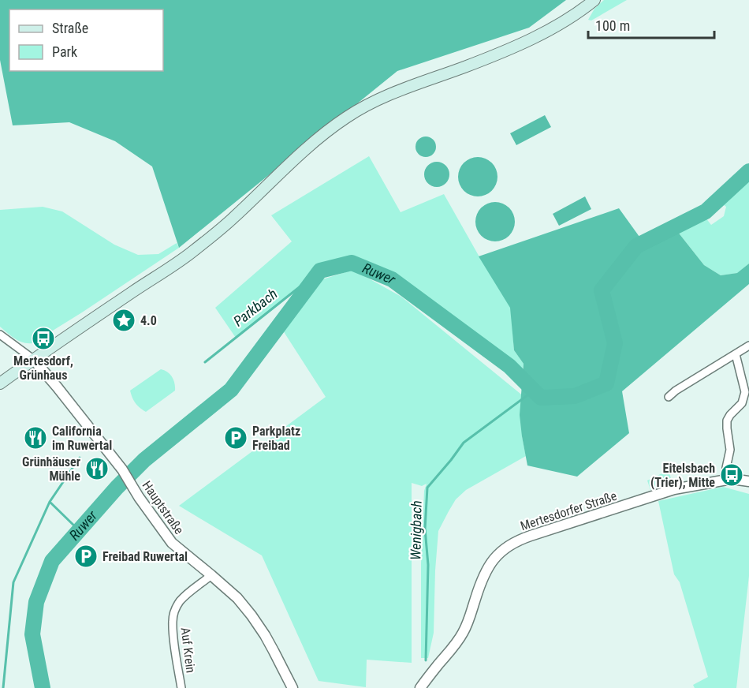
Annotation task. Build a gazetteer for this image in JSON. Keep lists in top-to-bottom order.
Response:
{
  "streets": {
    "street": ["Hauptstraße", "Mertesdorfer Straße", "Auf Krein"]
  },
  "crossings": [
    ["Hauptstraße", "Auf Krein"]
  ],
  "water": ["Ruwer", "Parkbach", "Wenigbach"],
  "places": {
    "place": ["4.0"],
    "bus stop": ["Mertesdorf, Grünhaus", "Eitelsbach (Trier), Mitte"],
    "restaurant": ["California im Ruwertal", "Grünhäuser Mühle"],
    "parking": ["Parkplatz Freibad", "Freibad Ruwertal"]
  },
  "legend": ["Straße", "Park"],
  "scale_bar": "100 m"
}
